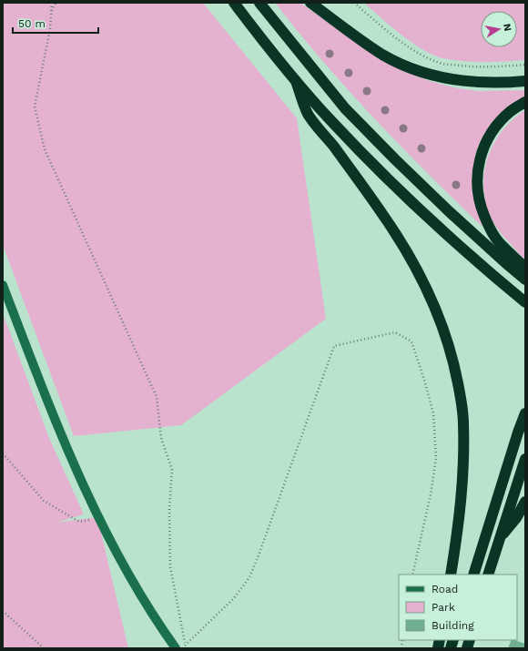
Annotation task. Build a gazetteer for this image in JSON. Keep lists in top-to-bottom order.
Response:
{
  "legend": ["Road", "Park", "Building"],
  "scale_bar": "50 m",
  "north": "right"
}
